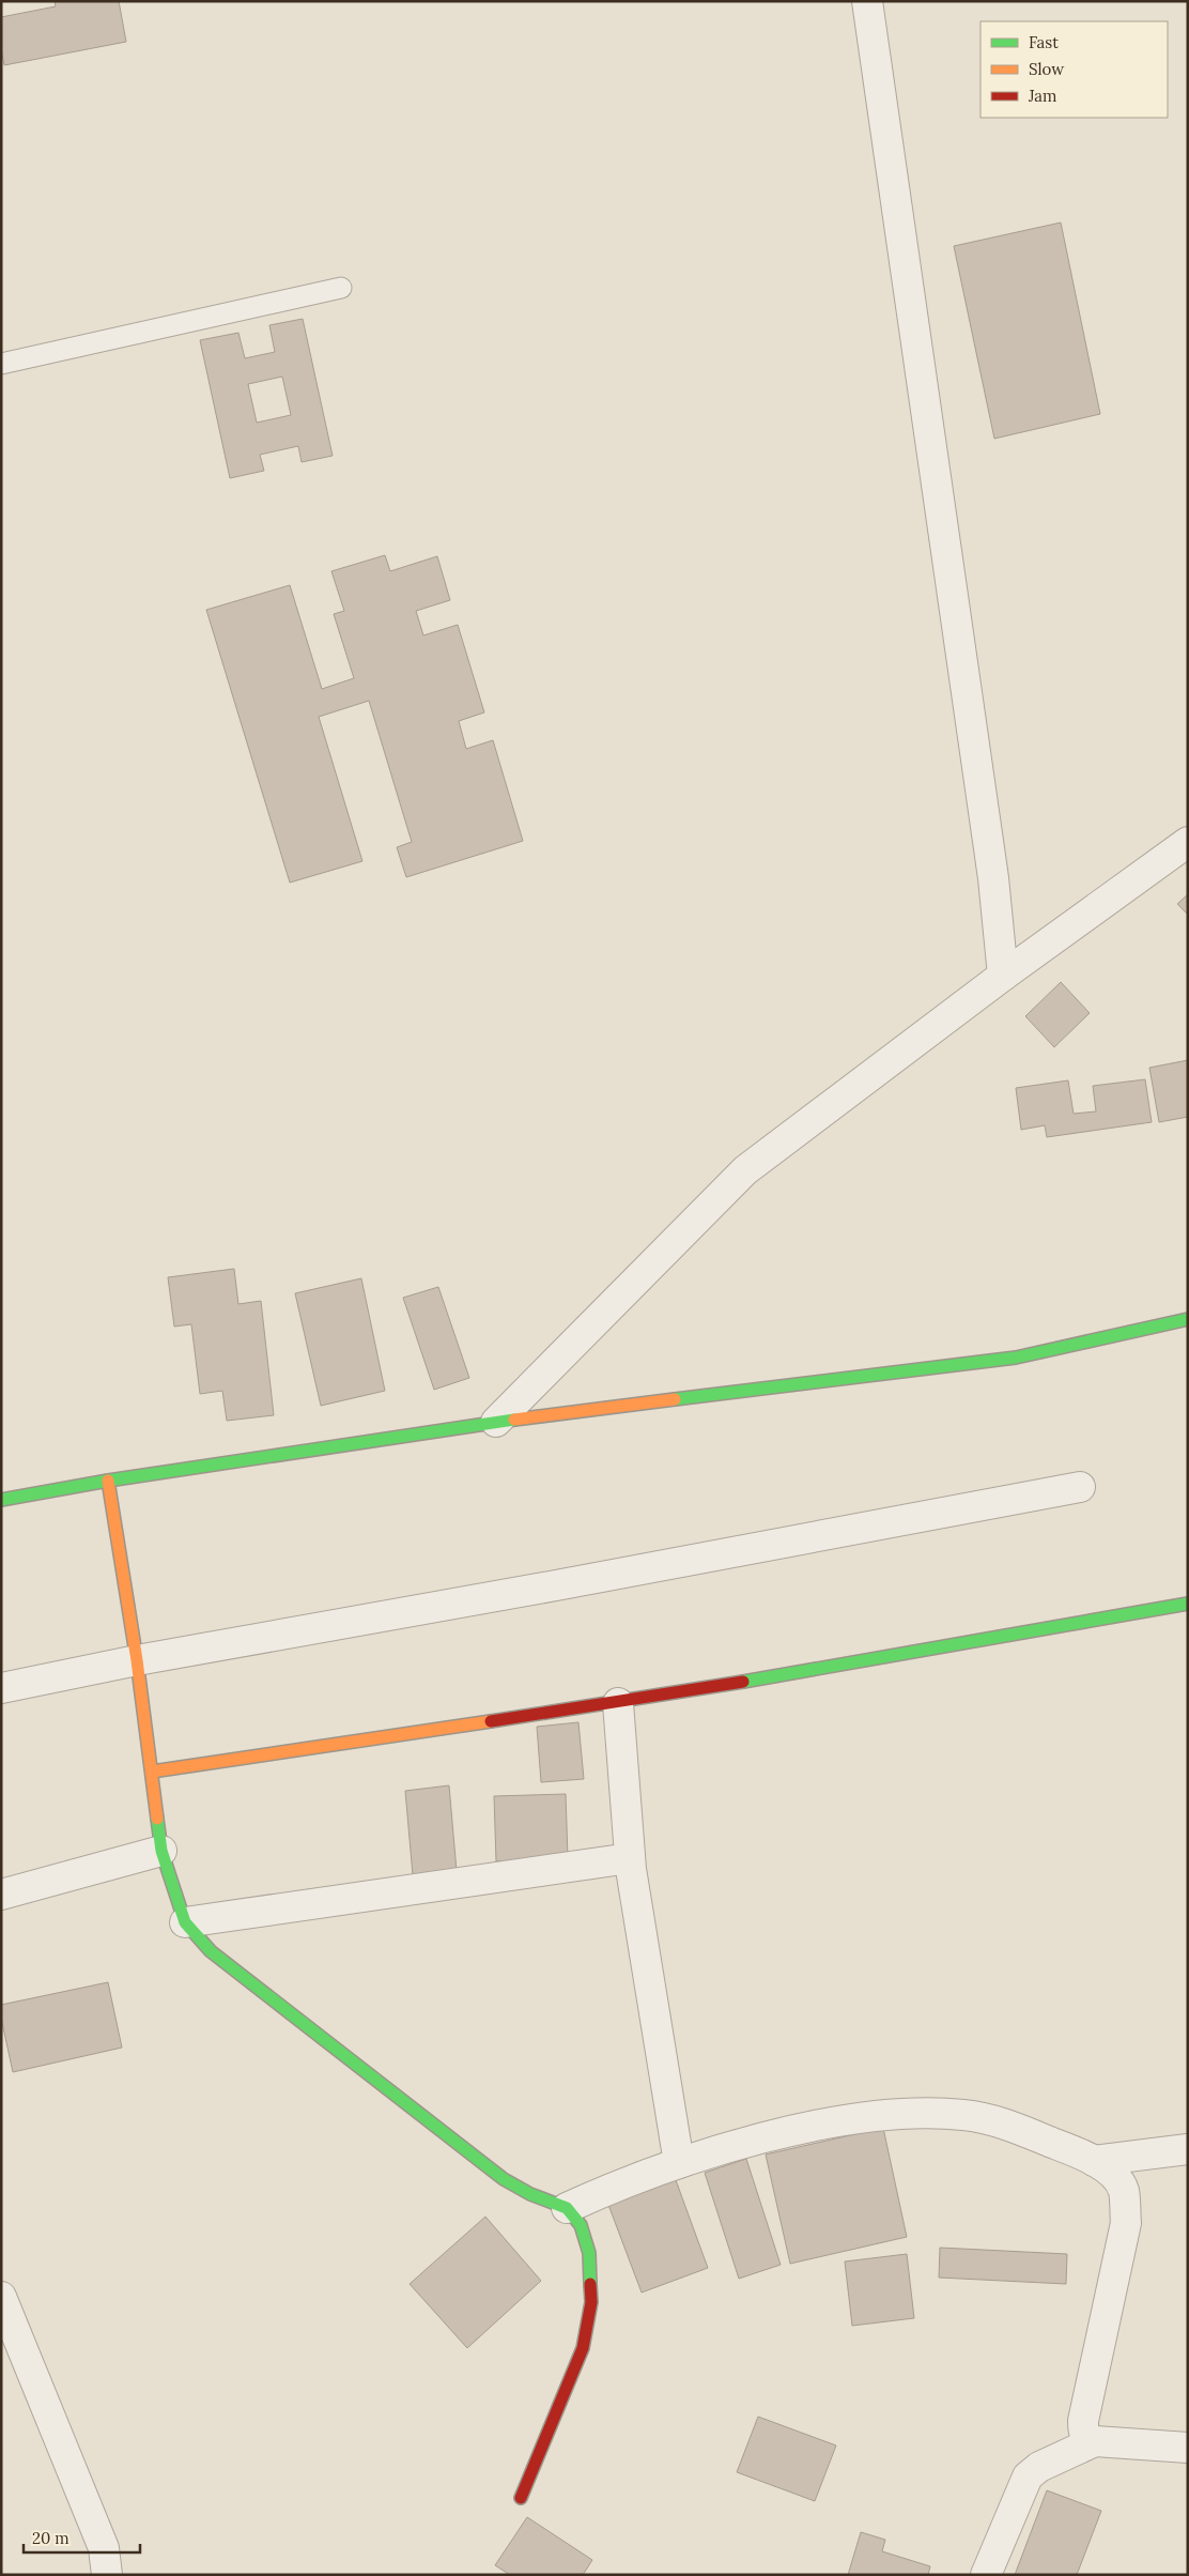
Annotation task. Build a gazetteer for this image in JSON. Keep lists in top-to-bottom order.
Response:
{
  "legend": ["Fast", "Slow", "Jam"],
  "scale_bar": "20 m"
}
